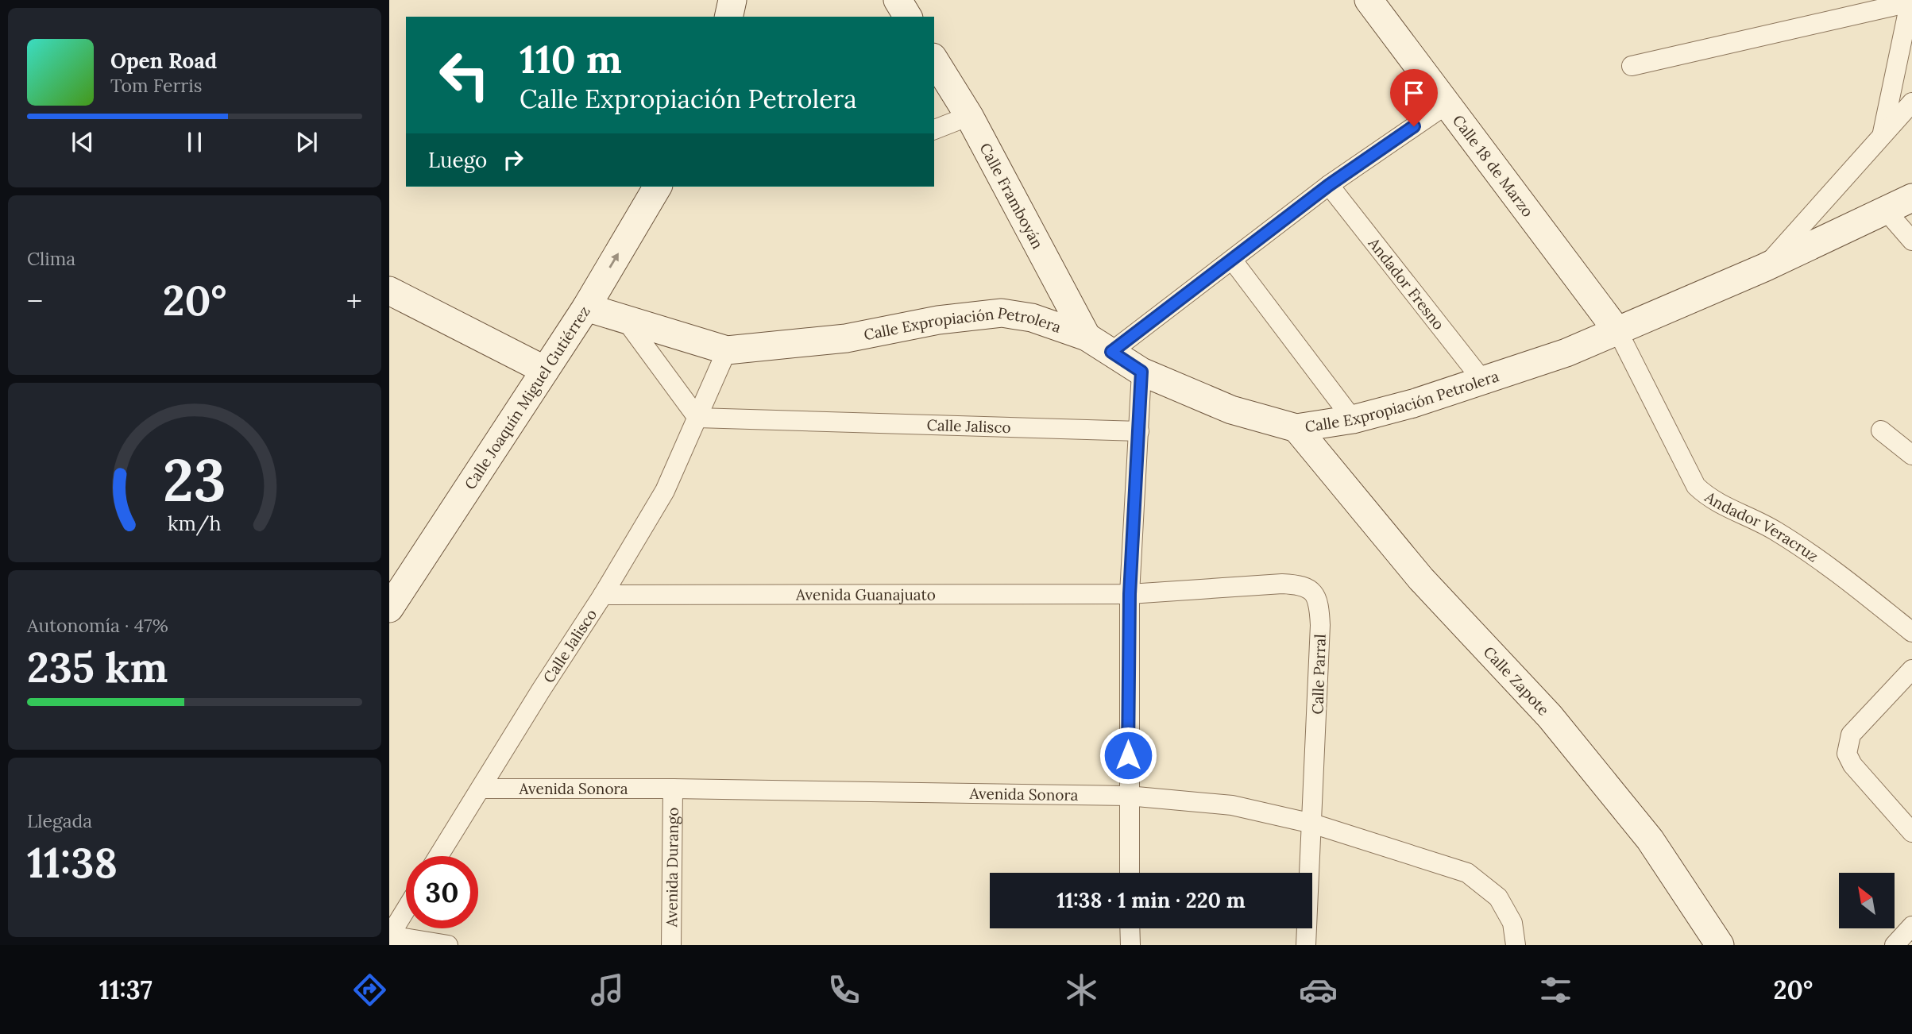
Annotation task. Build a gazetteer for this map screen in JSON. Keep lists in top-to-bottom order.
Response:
{
  "streets": {
    "street": [
      "Calle 18 de Marzo",
      "Calle Framboyán",
      "Andador Fresno",
      "Calle Expropiación Petrolera",
      "Calle Joaquín Miguel Gutiérrez",
      "Calle Jalisco",
      "Andador Veracruz",
      "Avenida Guanajuato",
      "Calle Parral",
      "Calle Zapote",
      "Avenida Sonora",
      "Avenida Durango"
    ]
  },
  "crossings": [
    ["Calle 18 de Marzo", "Calle Expropiación Petrolera"],
    ["Calle 18 de Marzo", "Andador Veracruz"],
    ["Calle Framboyán", "Calle Expropiación Petrolera"],
    ["Andador Fresno", "Calle Expropiación Petrolera"],
    ["Calle Expropiación Petrolera", "Calle Joaquín Miguel Gutiérrez"],
    ["Calle Expropiación Petrolera", "Calle Jalisco"],
    ["Calle Expropiación Petrolera", "Andador Veracruz"],
    ["Calle Expropiación Petrolera", "Calle Zapote"],
    ["Calle Jalisco", "Avenida Guanajuato"],
    ["Calle Jalisco", "Avenida Sonora"],
    ["Avenida Guanajuato", "Calle Parral"],
    ["Calle Parral", "Avenida Sonora"],
    ["Avenida Sonora", "Avenida Durango"]
  ],
  "north": "top left",
  "page": {
    "turn": ["110 m", "Calle Expropiación Petrolera"],
    "song": ["Open Road", "Tom Ferris"],
    "then": "Luego",
    "tile": [
      "Clima",
      ["Autonomía · 47%", "235 km"],
      ["Llegada", "11:38"]
    ],
    "heat": ["−", "20°", "+"],
    "limit": "30",
    "trip": "11:38 · 1 min · 220 m",
    "tabs": ["11:37", "20°"],
    "gauge": ["23", "km/h"]
  }
}
